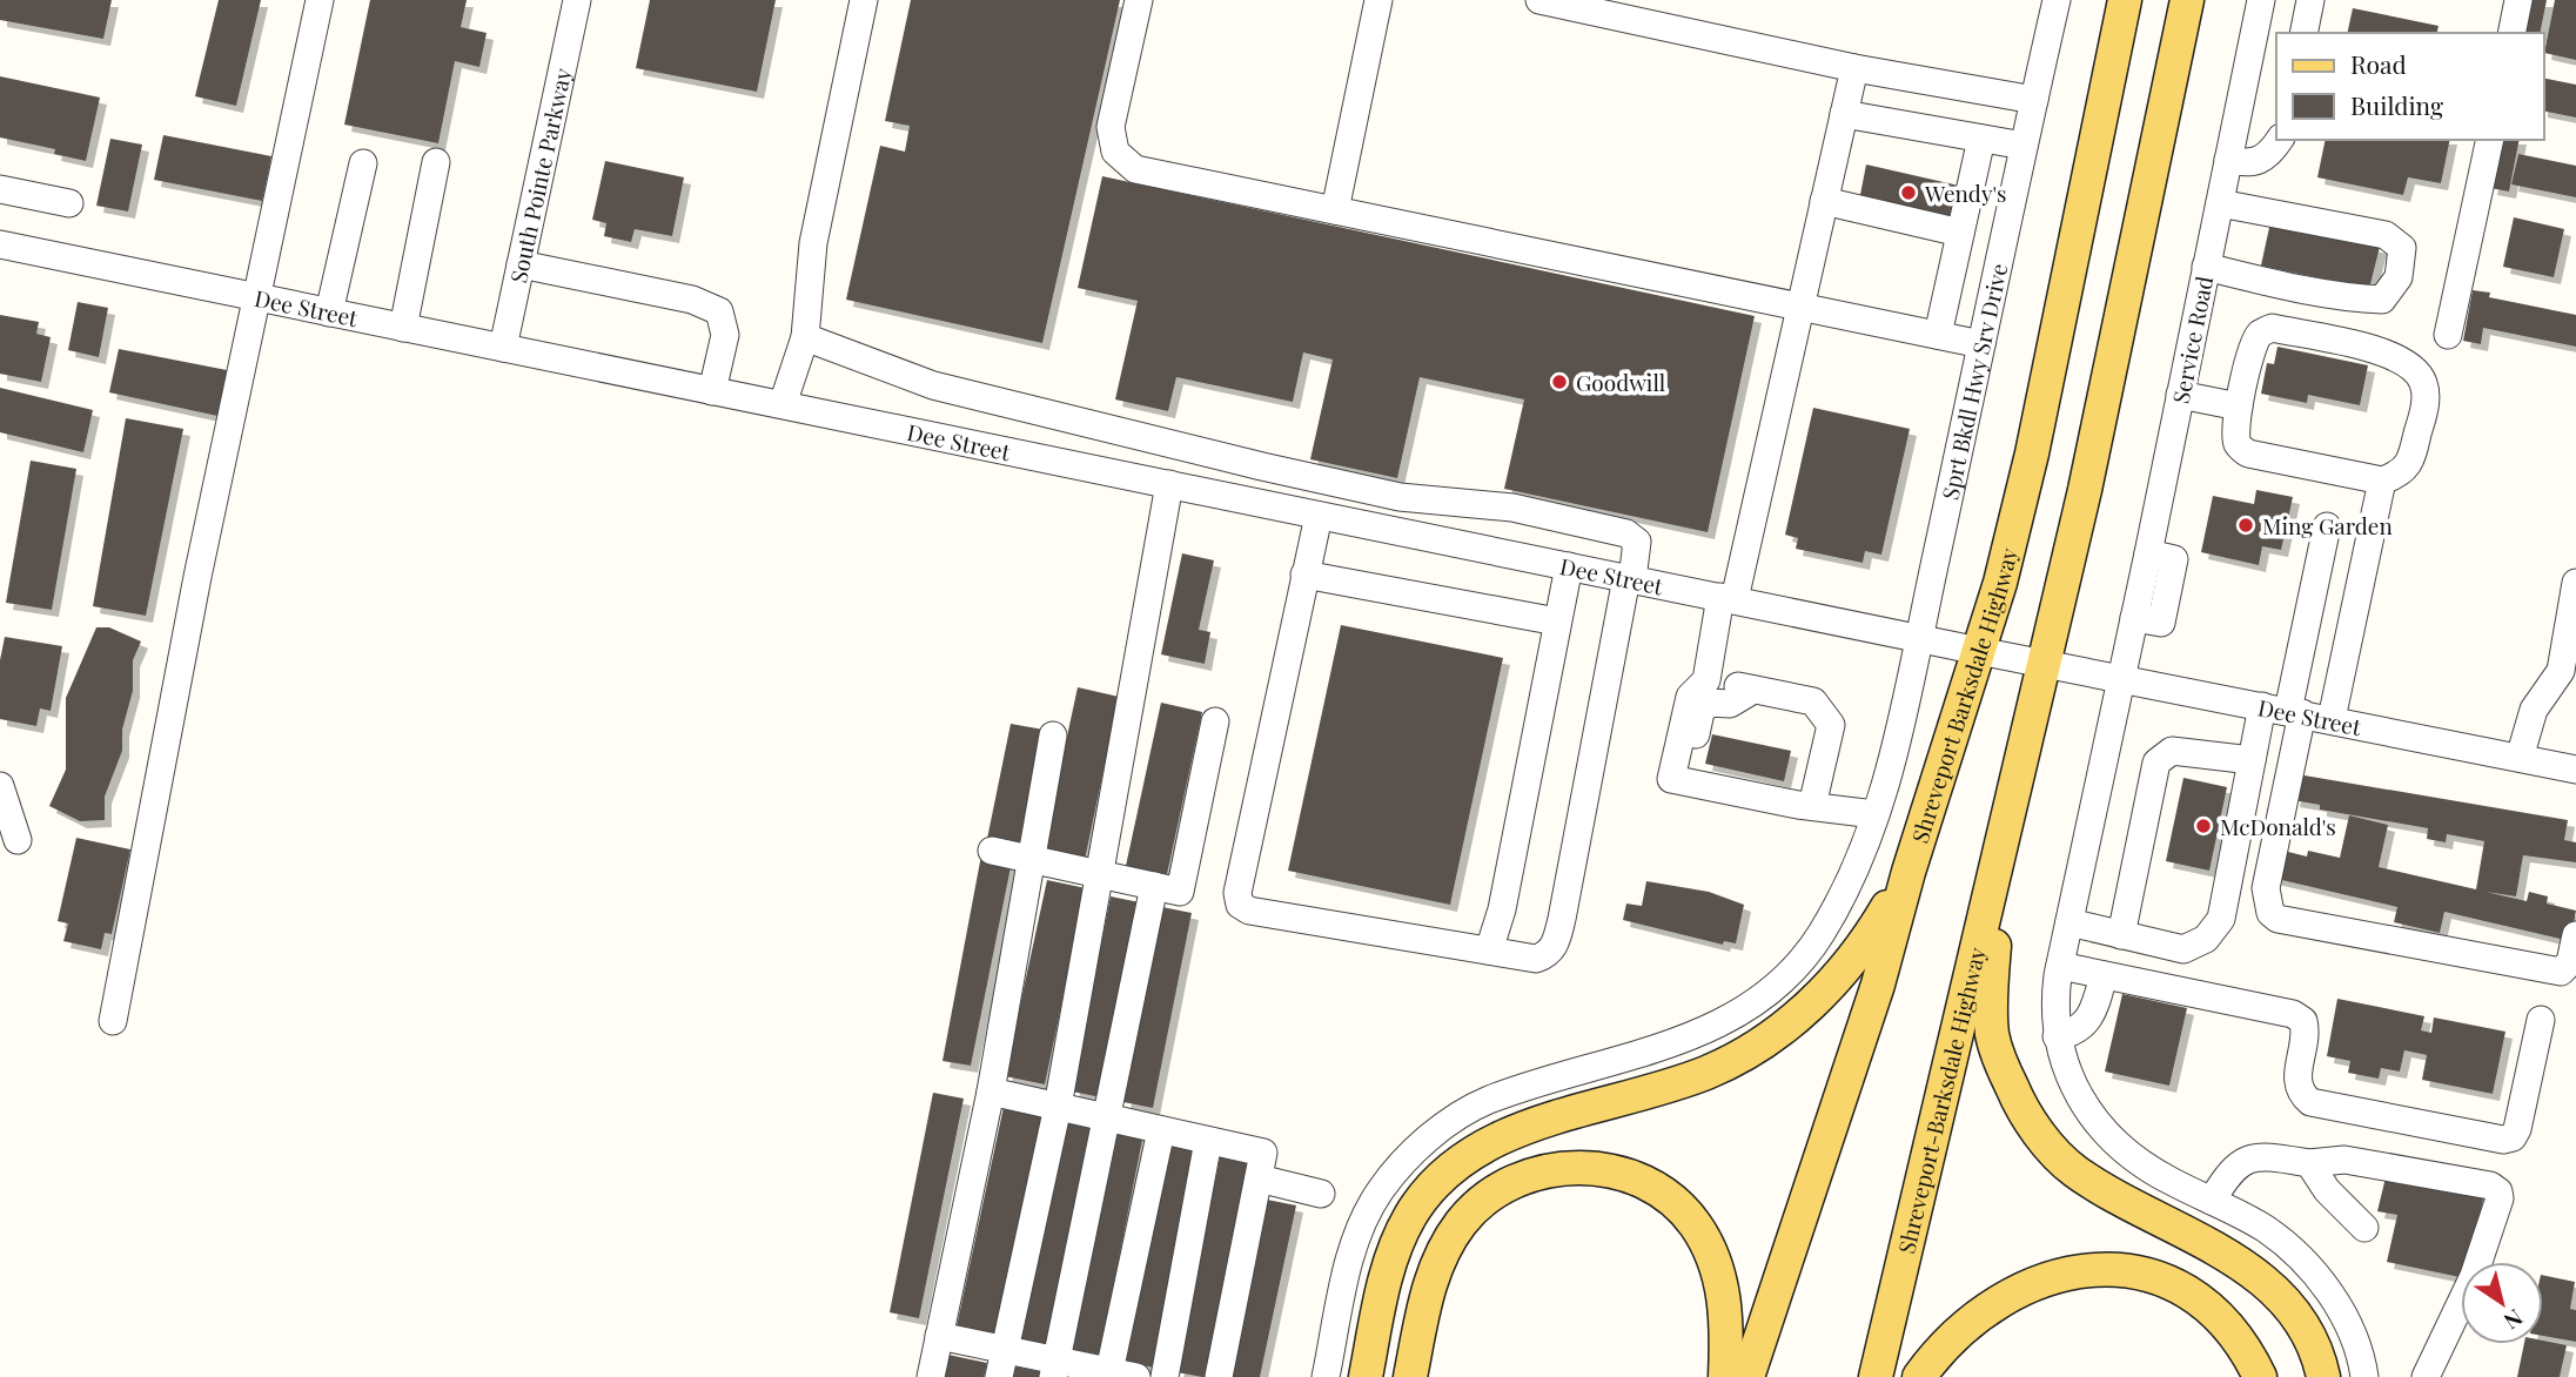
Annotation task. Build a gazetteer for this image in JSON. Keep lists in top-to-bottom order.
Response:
{
  "streets": {
    "main road": ["Shreveport Barksdale Highway", "Shreveport-Barksdale Highway"],
    "street": [
      "South Pointe Parkway",
      "Dee Street",
      "Service Road",
      "Sprt Bkdl Hwy Srv Drive"
    ]
  },
  "crossings": [
    ["South Pointe Parkway", "Dee Street"],
    ["Dee Street", "Service Road"],
    ["Dee Street", "Sprt Bkdl Hwy Srv Drive"]
  ],
  "places": [
    "Wendy's",
    "Goodwill",
    "Ming Garden",
    "McDonald's"
  ],
  "legend": ["Road", "Building"],
  "north": "bottom right"
}
